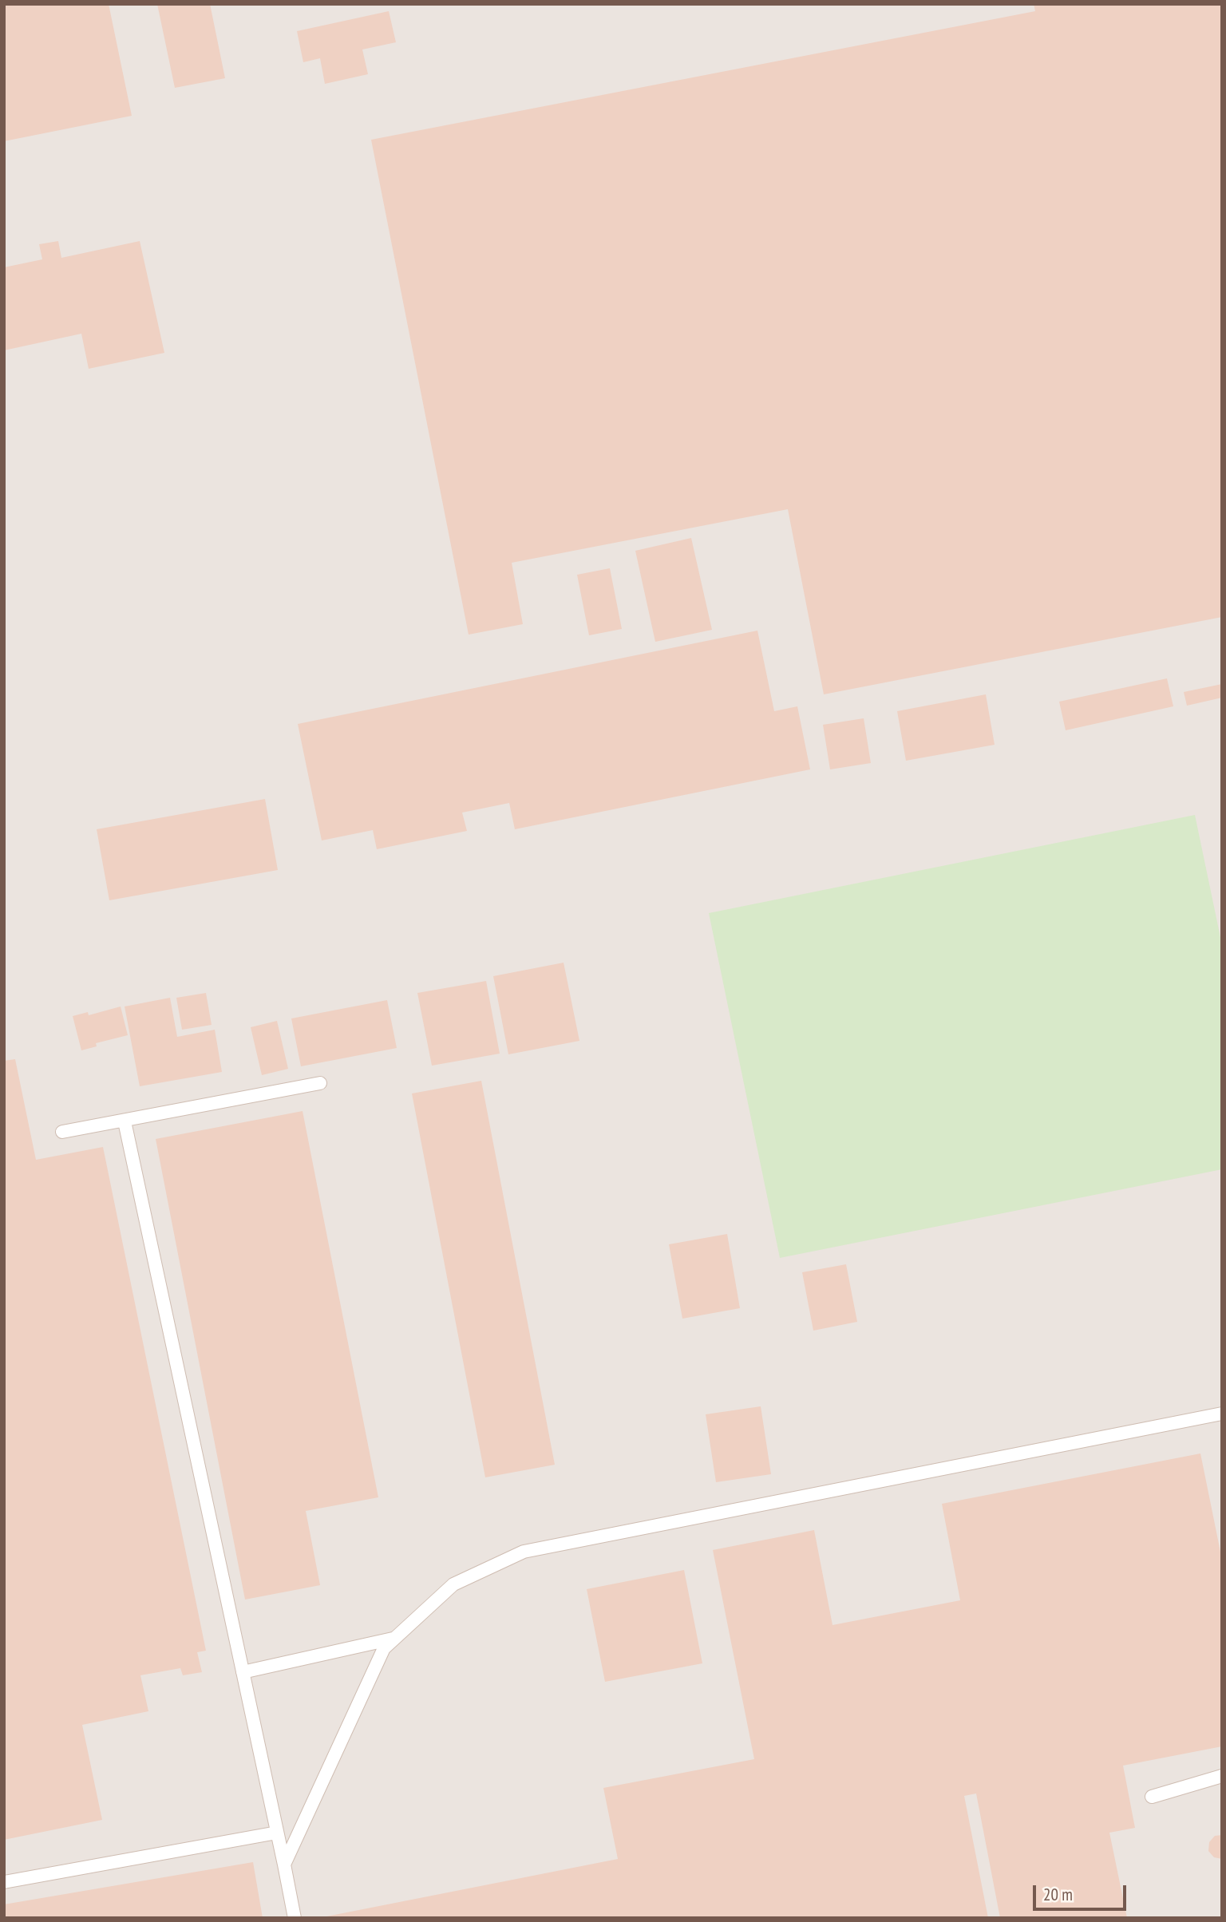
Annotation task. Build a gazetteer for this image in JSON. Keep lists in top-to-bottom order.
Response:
{
  "scale_bar": "20 m"
}
